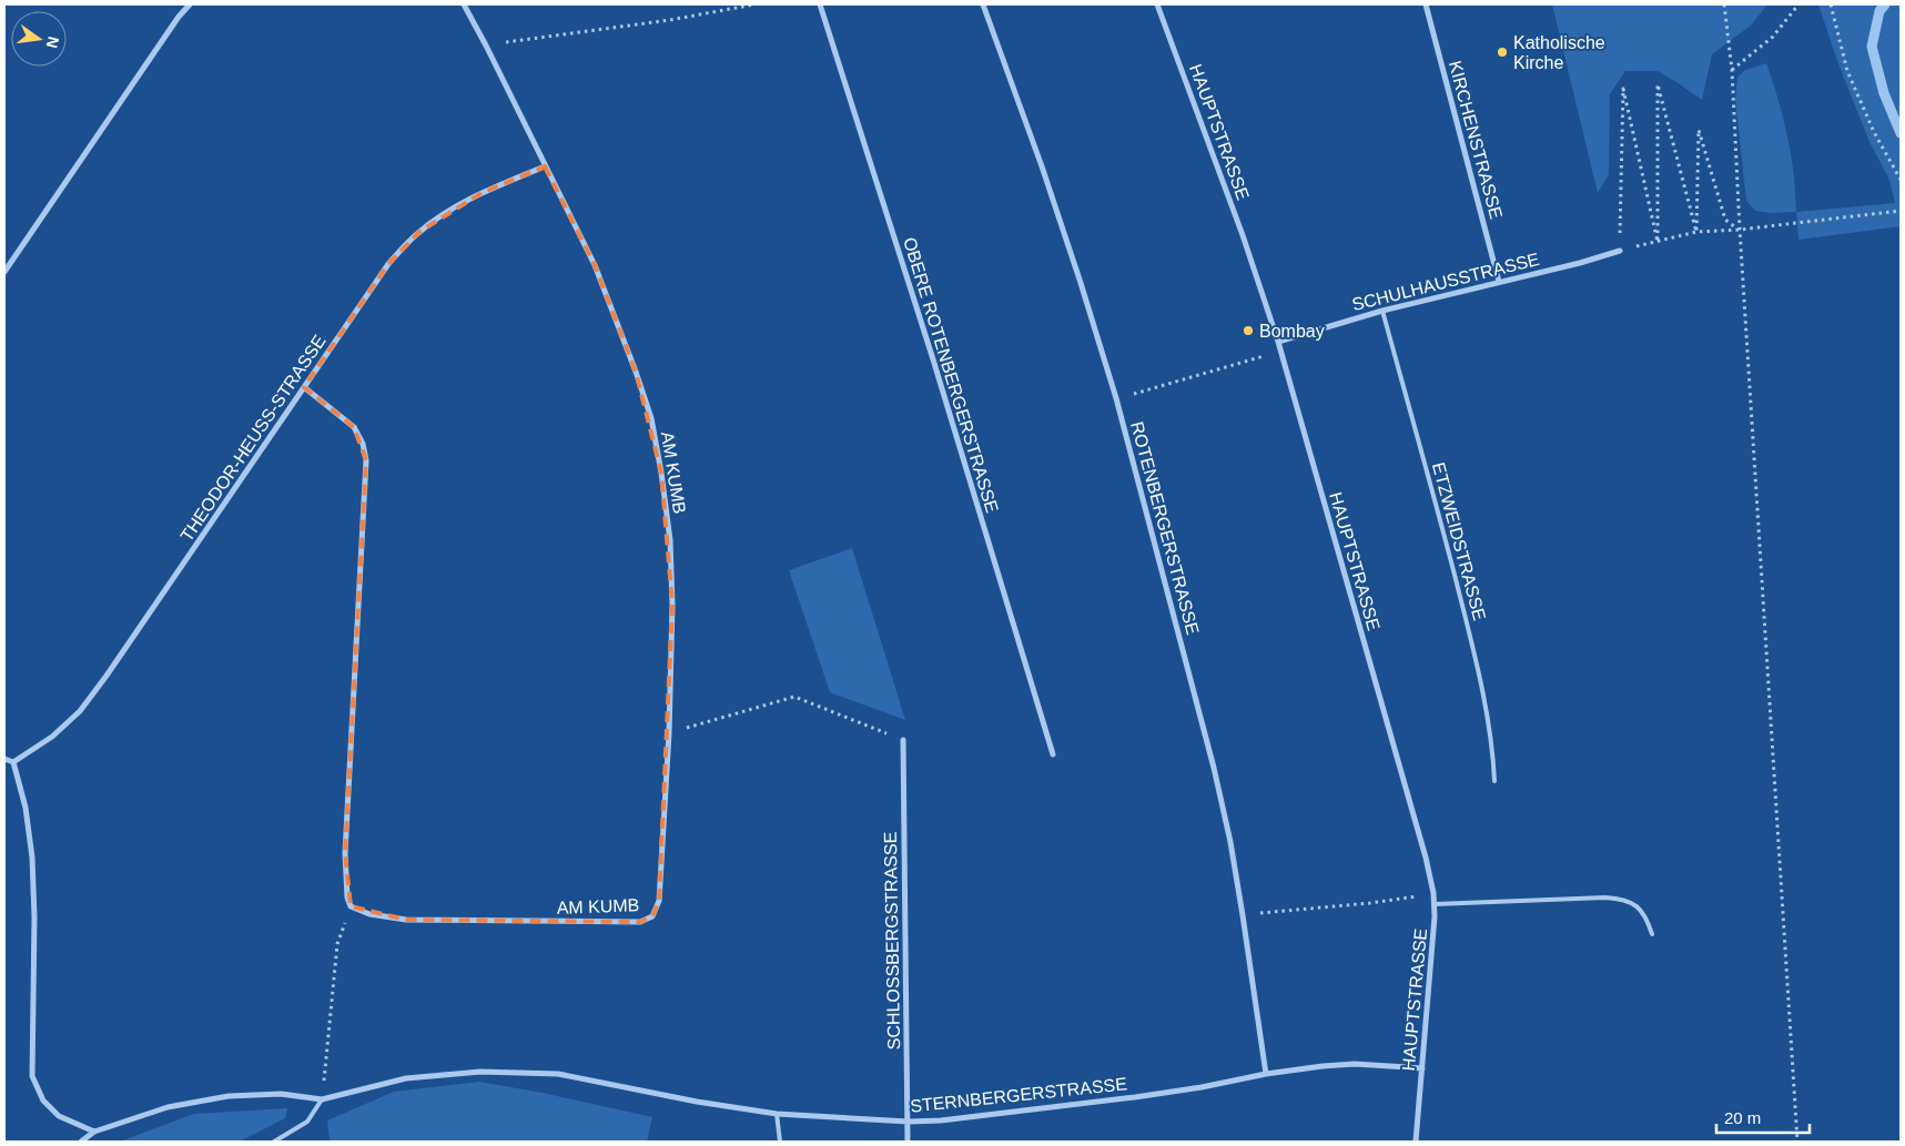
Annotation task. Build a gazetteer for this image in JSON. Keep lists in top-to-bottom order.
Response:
{
  "streets": {
    "street": [
      "HAUPTSTRASSE",
      "KIRCHENSTRASSE",
      "SCHULHAUSSTRASSE",
      "OBERE ROTENBERGERSTRASSE",
      "THEODOR-HEUSS-STRASSE",
      "AM KUMB",
      "ROTENBERGERSTRASSE",
      "SCHLOSSBERGSTRASSE",
      "STERNBERGERSTRASSE"
    ],
    "lane": ["ETZWEIDSTRASSE"]
  },
  "crossings": [
    ["HAUPTSTRASSE", "SCHULHAUSSTRASSE"],
    ["HAUPTSTRASSE", "STERNBERGERSTRASSE"],
    ["KIRCHENSTRASSE", "SCHULHAUSSTRASSE"],
    ["SCHULHAUSSTRASSE", "ETZWEIDSTRASSE"],
    ["THEODOR-HEUSS-STRASSE", "AM KUMB"],
    ["ROTENBERGERSTRASSE", "STERNBERGERSTRASSE"],
    ["SCHLOSSBERGSTRASSE", "STERNBERGERSTRASSE"]
  ],
  "places": ["Katholische Kirche", "Bombay"],
  "scale_bar": "20 m",
  "north": "right"
}
